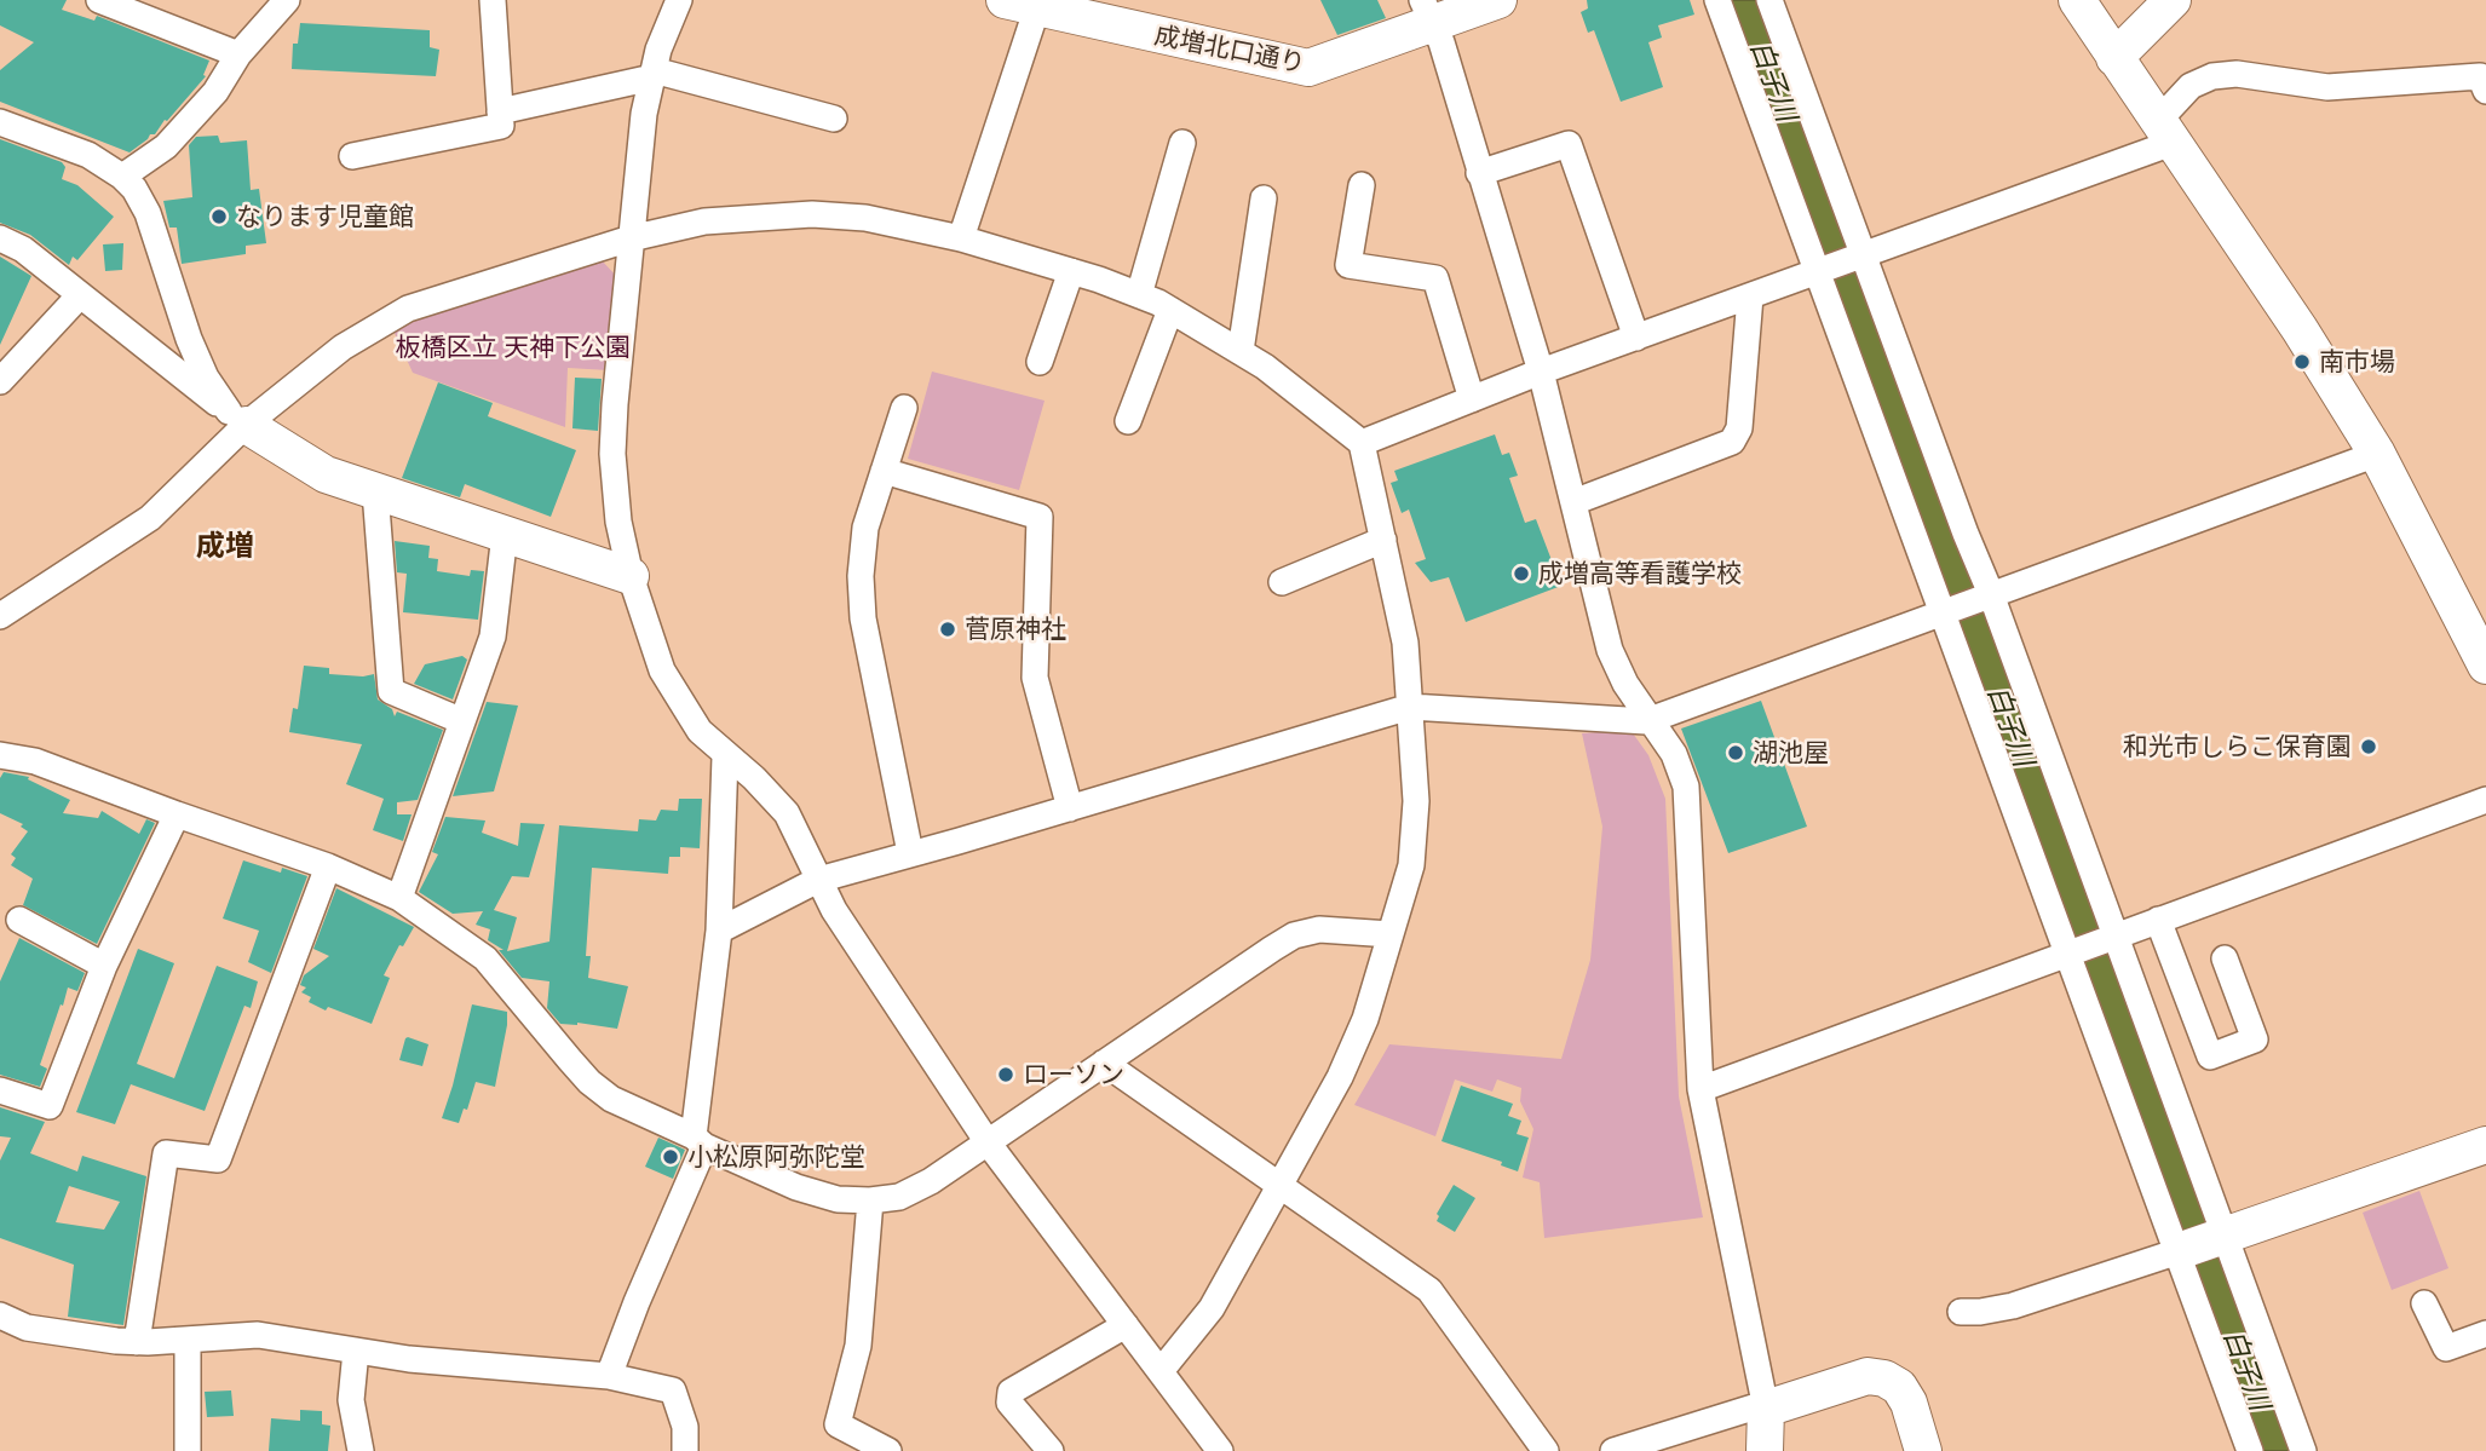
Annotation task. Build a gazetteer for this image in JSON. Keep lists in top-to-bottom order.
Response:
{
  "streets": {
    "street": ["成増北口通り"]
  },
  "districts": ["成増"],
  "water": ["白子川"],
  "parks": ["板橋区立 天神下公園"],
  "places": [
    "なります児童館",
    "南市場",
    "成増高等看護学校",
    "菅原神社",
    "和光市しらこ保育園",
    "湖池屋",
    "ローソン",
    "小松原阿弥陀堂"
  ]
}
